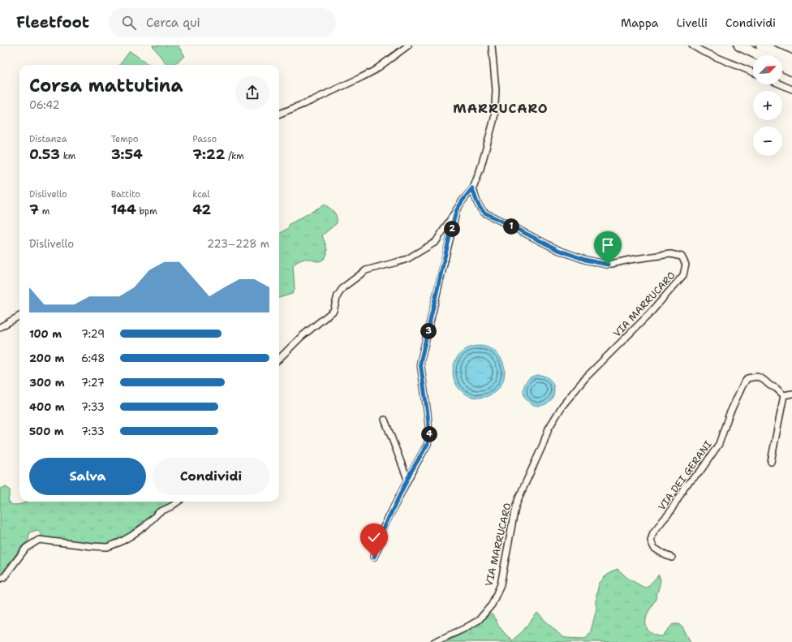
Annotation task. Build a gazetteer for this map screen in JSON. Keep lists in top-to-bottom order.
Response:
{
  "streets": {
    "street": ["VIA MARRUCARO", "VIA DEI GERANI"]
  },
  "districts": ["MARRUCARO"],
  "north": "top right",
  "page": {
    "header": "Fleetfoot",
    "search": "Cerca qui",
    "nav": ["Mappa", "Livelli", "Condividi"],
    "map_buttons": ["+", "−"],
    "heading": ["Corsa mattutina", "06:42"],
    "stats": [
      ["Distanza", "0.53 km"],
      ["Tempo", "3:54"],
      ["Passo", "7:22 /km"],
      ["Dislivello", "7 m"],
      ["Battito", "144 bpm"],
      ["kcal", "42"]
    ],
    "pins": [
      "1",
      "2",
      "3",
      "4"
    ],
    "chart": ["Dislivello", "223–228 m"],
    "list": [
      {
        "name": "100 m",
        "note": "7:29"
      },
      {
        "name": "200 m",
        "note": "6:48"
      },
      {
        "name": "300 m",
        "note": "7:27"
      },
      {
        "name": "400 m",
        "note": "7:33"
      },
      {
        "name": "500 m",
        "note": "7:33"
      }
    ],
    "buttons": ["Salva", "Condividi"]
  }
}
